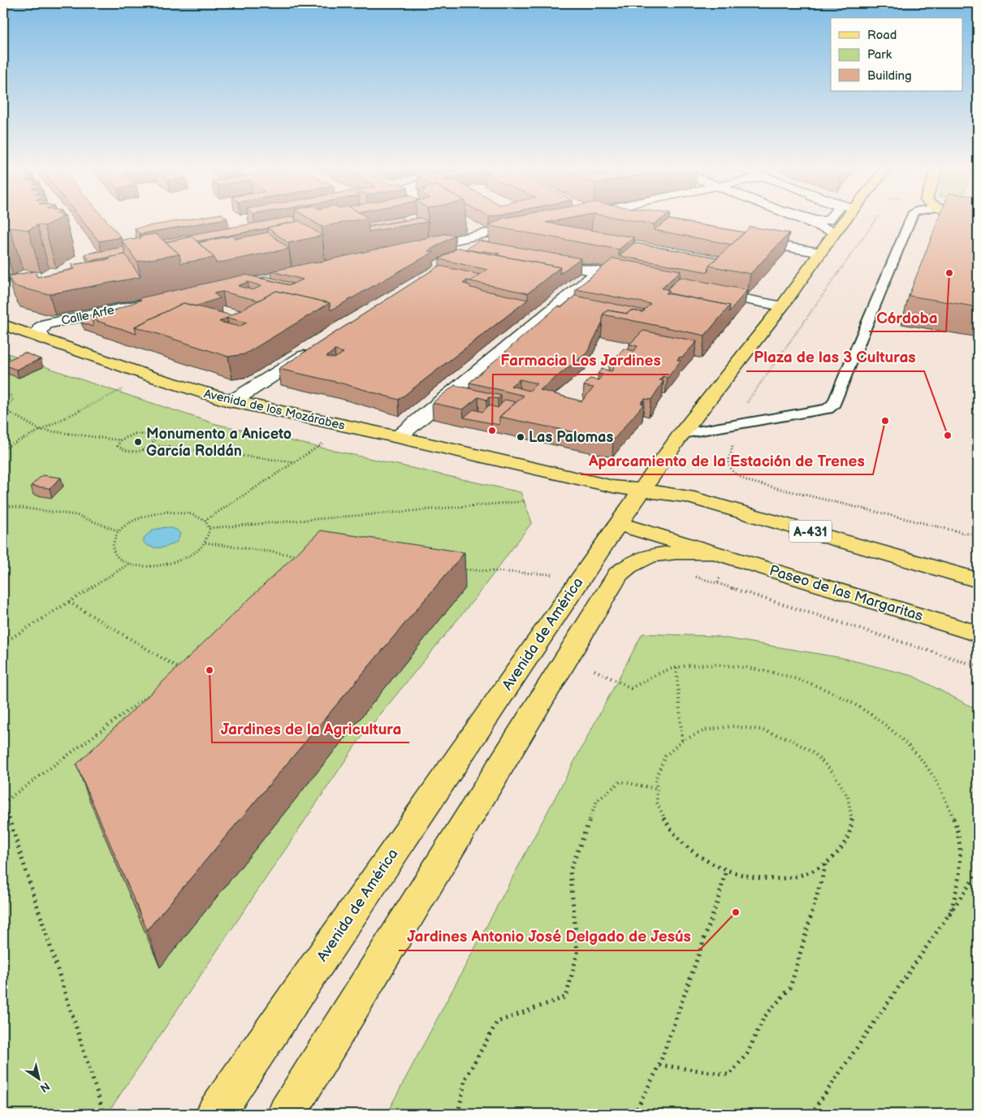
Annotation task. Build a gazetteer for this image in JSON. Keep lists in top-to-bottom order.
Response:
{
  "streets": {
    "main road": [
      "Avenida de los Mozárabes",
      "A-431",
      "Paseo de las Margaritas",
      "Avenida de América"
    ],
    "street": ["Calle Arfe"]
  },
  "crossings": [
    ["Calle Arfe", "Avenida de los Mozárabes"],
    ["Avenida de los Mozárabes", "A-431"],
    ["Avenida de los Mozárabes", "Avenida de América"],
    ["A-431", "Avenida de América"],
    ["Paseo de las Margaritas", "Avenida de América"]
  ],
  "places": [
    "Córdoba",
    "Aparcamiento de la Estación de Trenes",
    "Farmacia Los Jardines",
    "Plaza de las 3 Culturas",
    "Las Palomas",
    "Monumento a Aniceto García Roldán",
    "Jardines de la Agricultura",
    "Jardines Antonio José Delgado de Jesús"
  ],
  "legend": ["Road", "Park", "Building"],
  "north": "bottom right"
}
